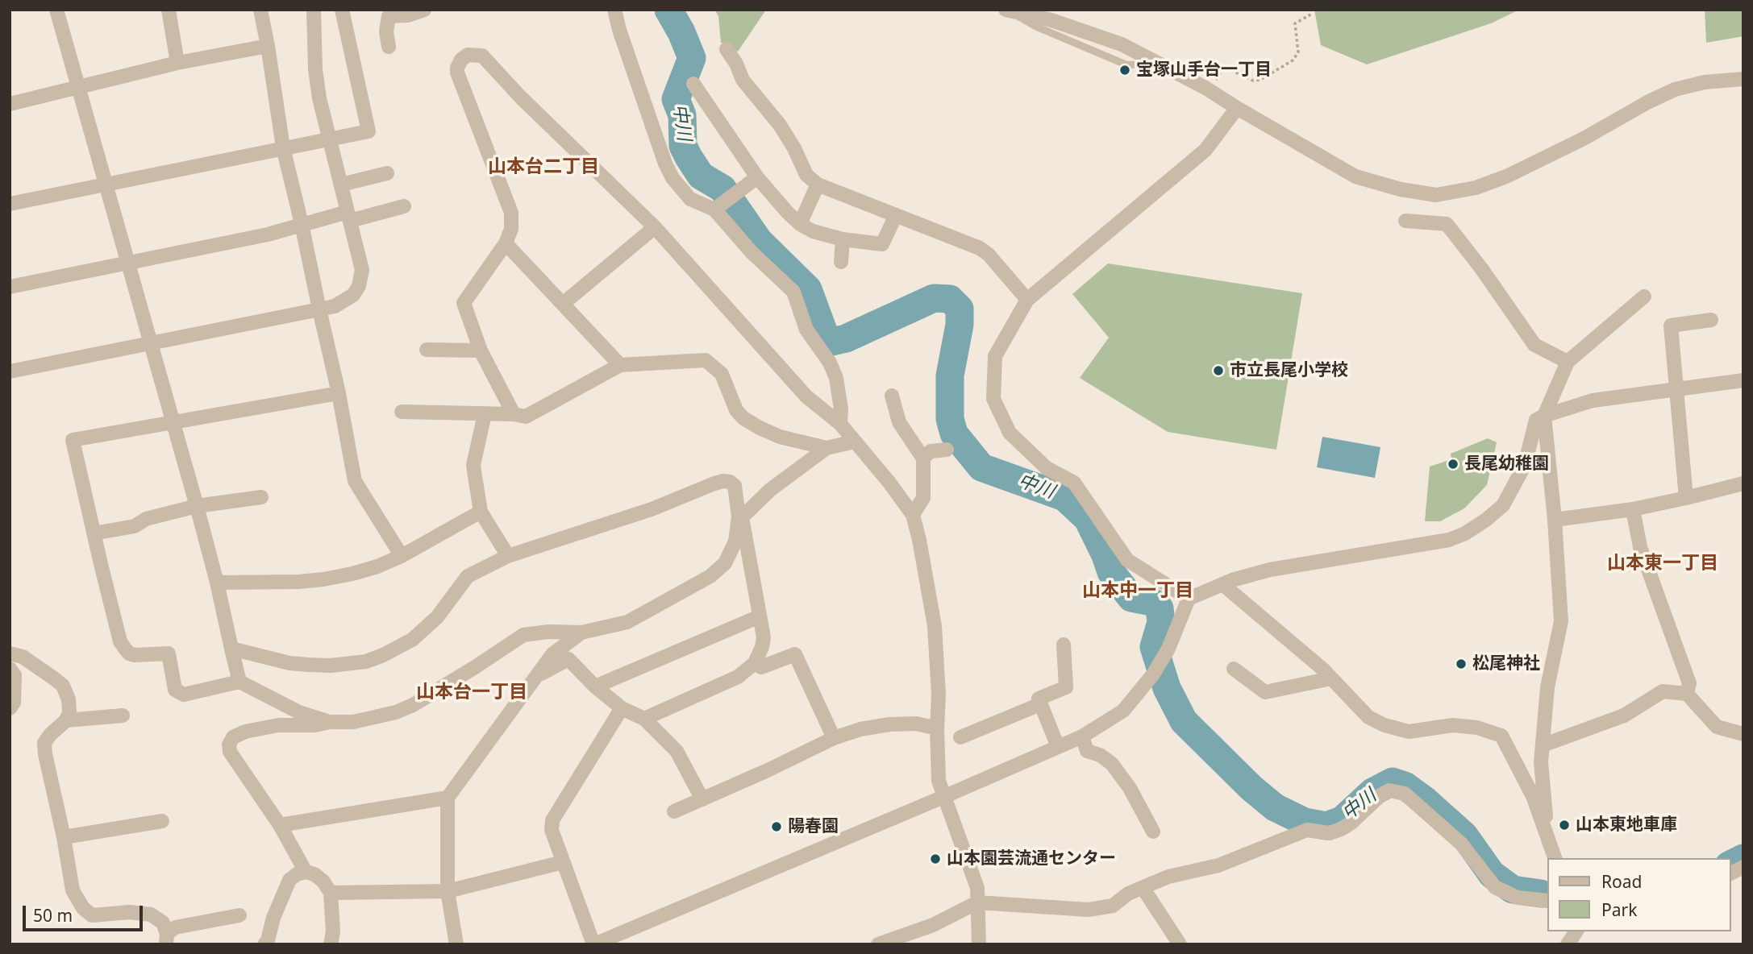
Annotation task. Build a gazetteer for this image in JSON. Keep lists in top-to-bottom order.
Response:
{
  "districts": [
    "山本台二丁目",
    "山本東一丁目",
    "山本中一丁目",
    "山本台一丁目"
  ],
  "water": ["中川"],
  "places": [
    "宝塚山手台一丁目",
    "市立長尾小学校",
    "長尾幼稚園",
    "松尾神社",
    "山本東地車庫",
    "陽春園",
    "山本園芸流通センター"
  ],
  "legend": ["Road", "Park"],
  "scale_bar": "50 m"
}
